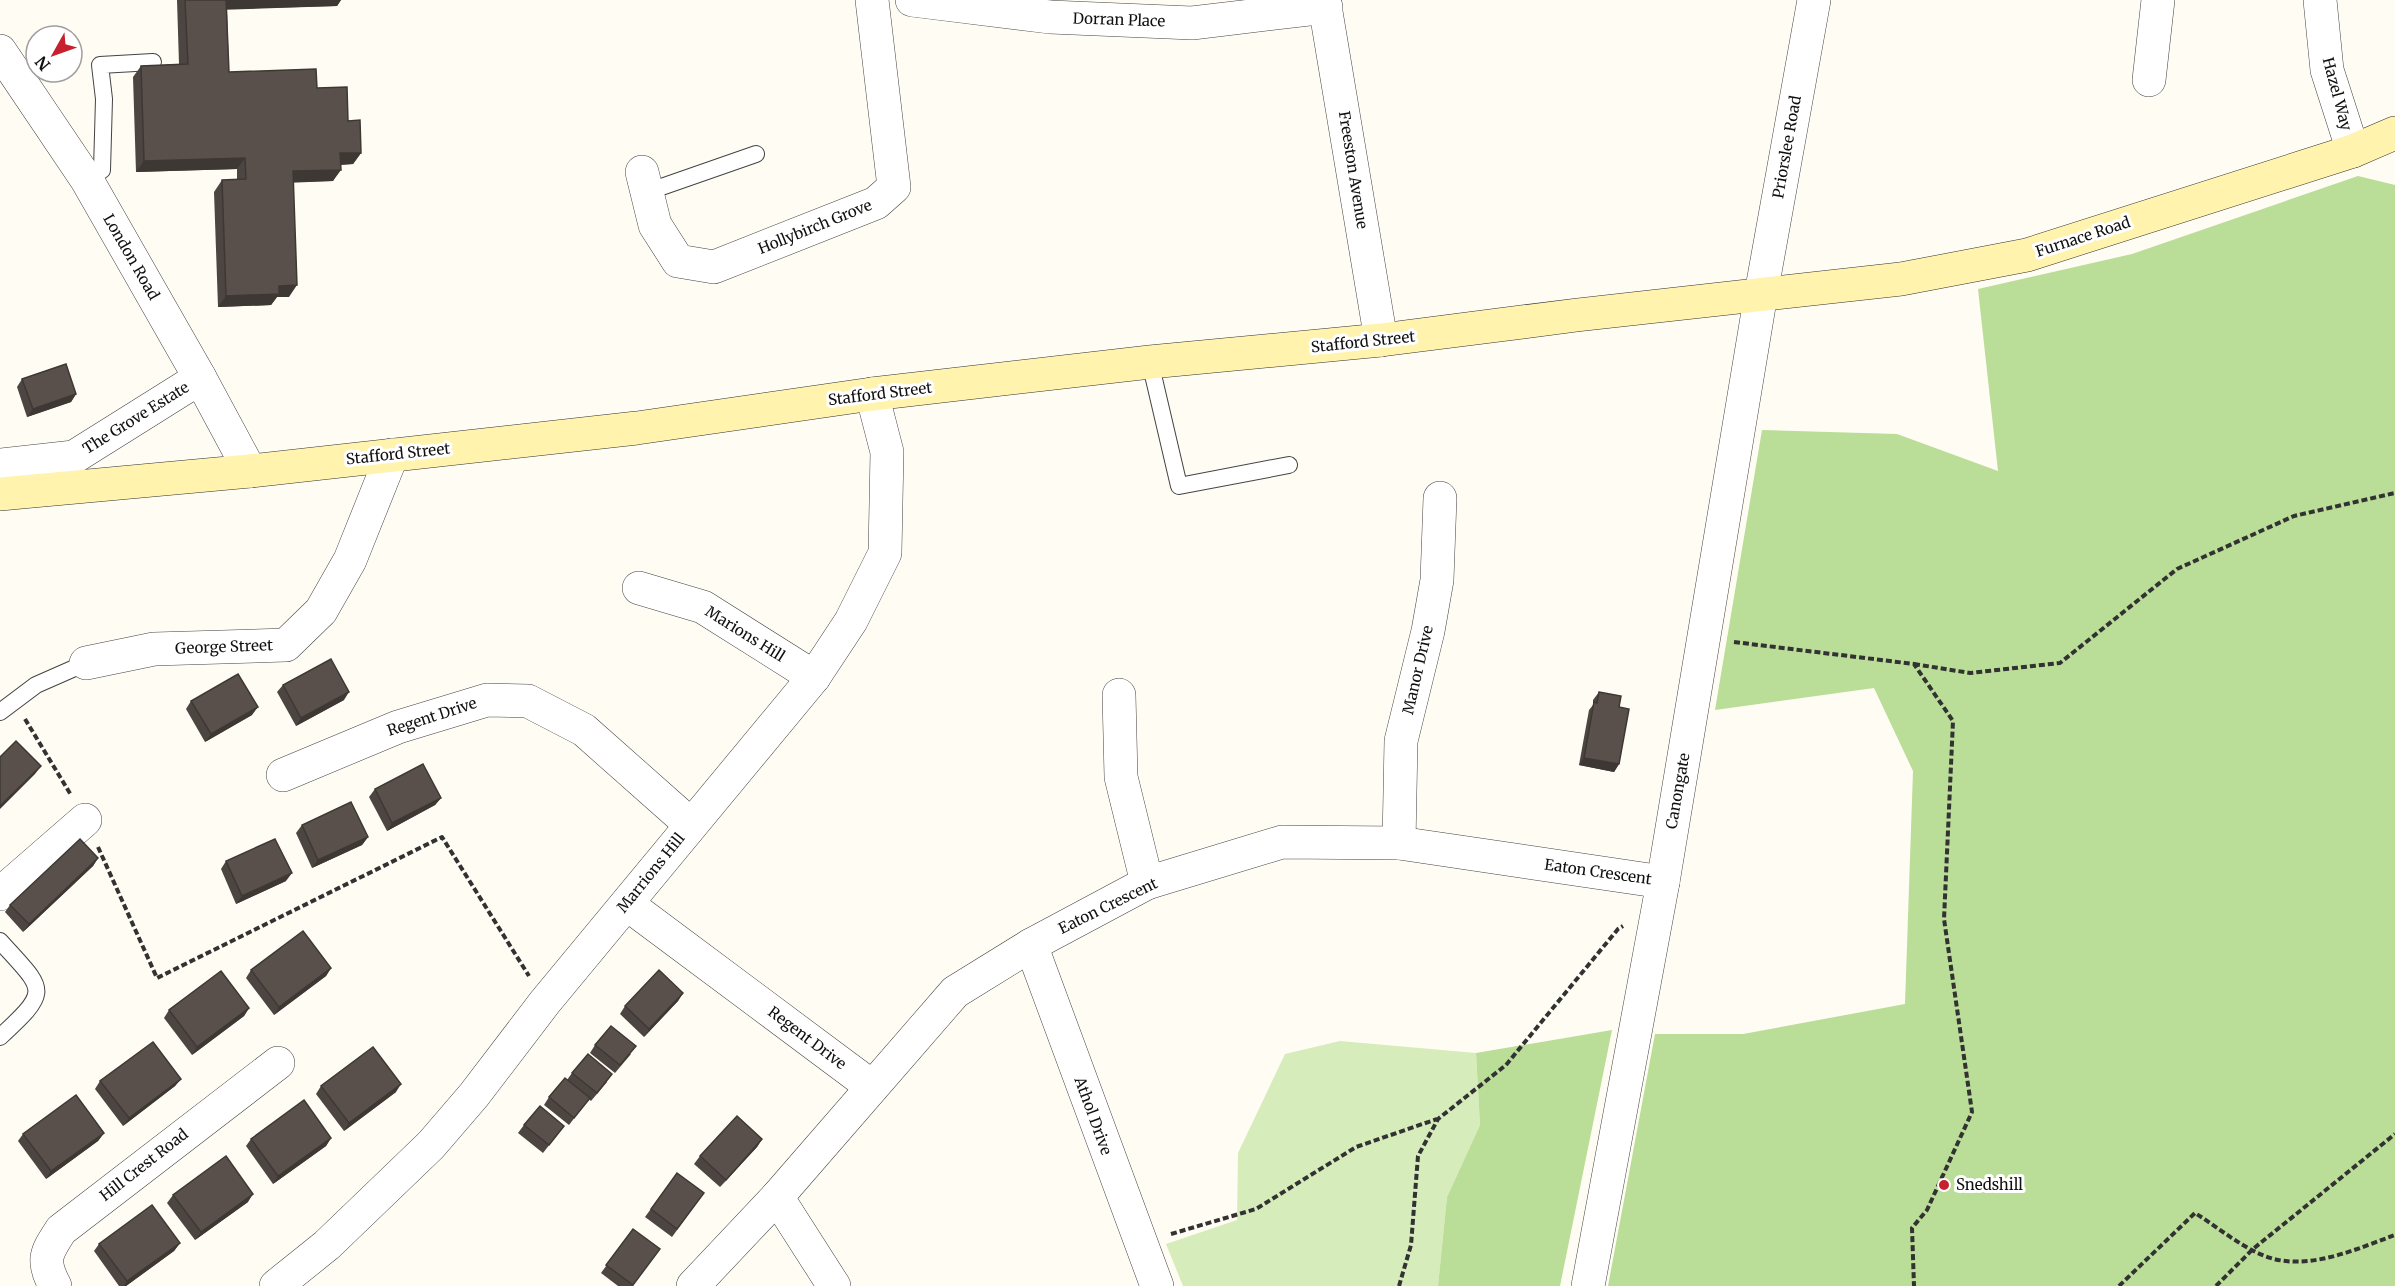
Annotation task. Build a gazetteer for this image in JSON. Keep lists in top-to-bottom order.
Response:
{
  "streets": {
    "street": [
      "Dorran Place",
      "Hazel Way",
      "Priorslee Road",
      "Freeston Avenue",
      "Hollybirch Grove",
      "Furnace Road",
      "London Road",
      "Stafford Street",
      "The Grove Estate",
      "Marions Hill",
      "George Street",
      "Manor Drive",
      "Regent Drive",
      "Canongate",
      "Eaton Crescent",
      "Marrions Hill",
      "Athol Drive",
      "Hill Crest Road"
    ]
  },
  "crossings": [
    ["Dorran Place", "Freeston Avenue"],
    ["Hazel Way", "Furnace Road"],
    ["Priorslee Road", "Furnace Road"],
    ["Priorslee Road", "Stafford Street"],
    ["Priorslee Road", "Canongate"],
    ["Freeston Avenue", "Stafford Street"],
    ["Furnace Road", "Stafford Street"],
    ["Furnace Road", "Canongate"],
    ["London Road", "Stafford Street"],
    ["London Road", "The Grove Estate"],
    ["Stafford Street", "George Street"],
    ["Stafford Street", "Canongate"],
    ["Stafford Street", "Marrions Hill"],
    ["Marions Hill", "Marrions Hill"],
    ["Manor Drive", "Eaton Crescent"],
    ["Regent Drive", "Eaton Crescent"],
    ["Regent Drive", "Marrions Hill"],
    ["Canongate", "Eaton Crescent"],
    ["Eaton Crescent", "Athol Drive"]
  ],
  "places": ["Snedshill"],
  "north": "bottom left"
}
